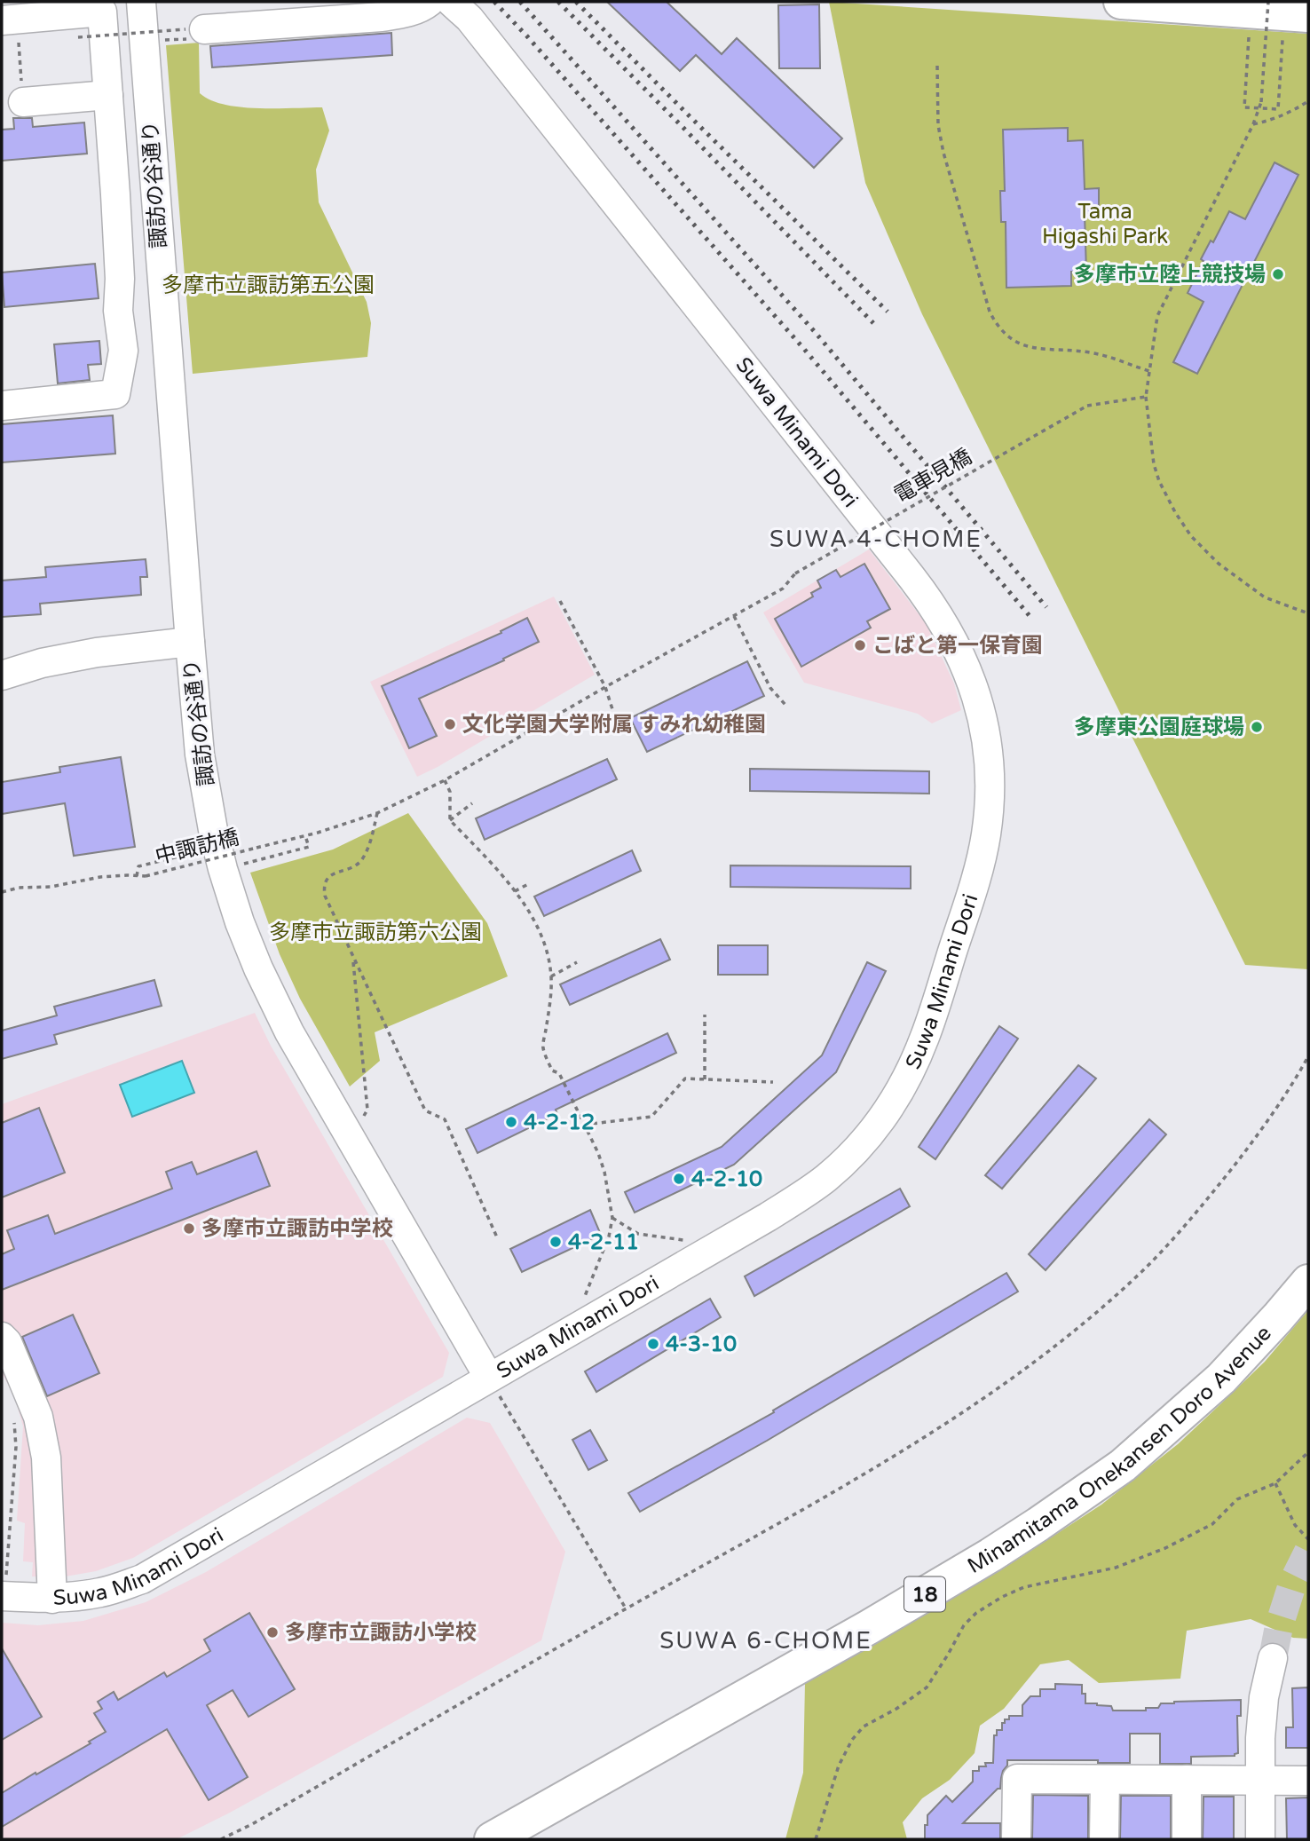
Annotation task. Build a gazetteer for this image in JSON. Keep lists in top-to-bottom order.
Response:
{
  "streets": {
    "main road": ["Minamitama Onekansen Doro Avenue", "18"],
    "street": ["諏訪の谷通り", "Suwa Minami Dori"],
    "path": ["電車見橋", "中諏訪橋"]
  },
  "crossings": [
    ["諏訪の谷通り", "Suwa Minami Dori"],
    ["電車見橋", "中諏訪橋"]
  ],
  "districts": ["SUWA 4-CHOME", "SUWA 6-CHOME"],
  "parks": ["Tama Higashi Park", "多摩市立諏訪第五公園", "多摩市立諏訪第六公園"],
  "places": [
    "多摩市立陸上競技場",
    "こばと第一保育園",
    "文化学園大学附属 すみれ幼稚園",
    "多摩東公園庭球場",
    "4-2-12",
    "4-2-10",
    "多摩市立諏訪中学校",
    "4-2-11",
    "4-3-10",
    "多摩市立諏訪小学校"
  ]
}
